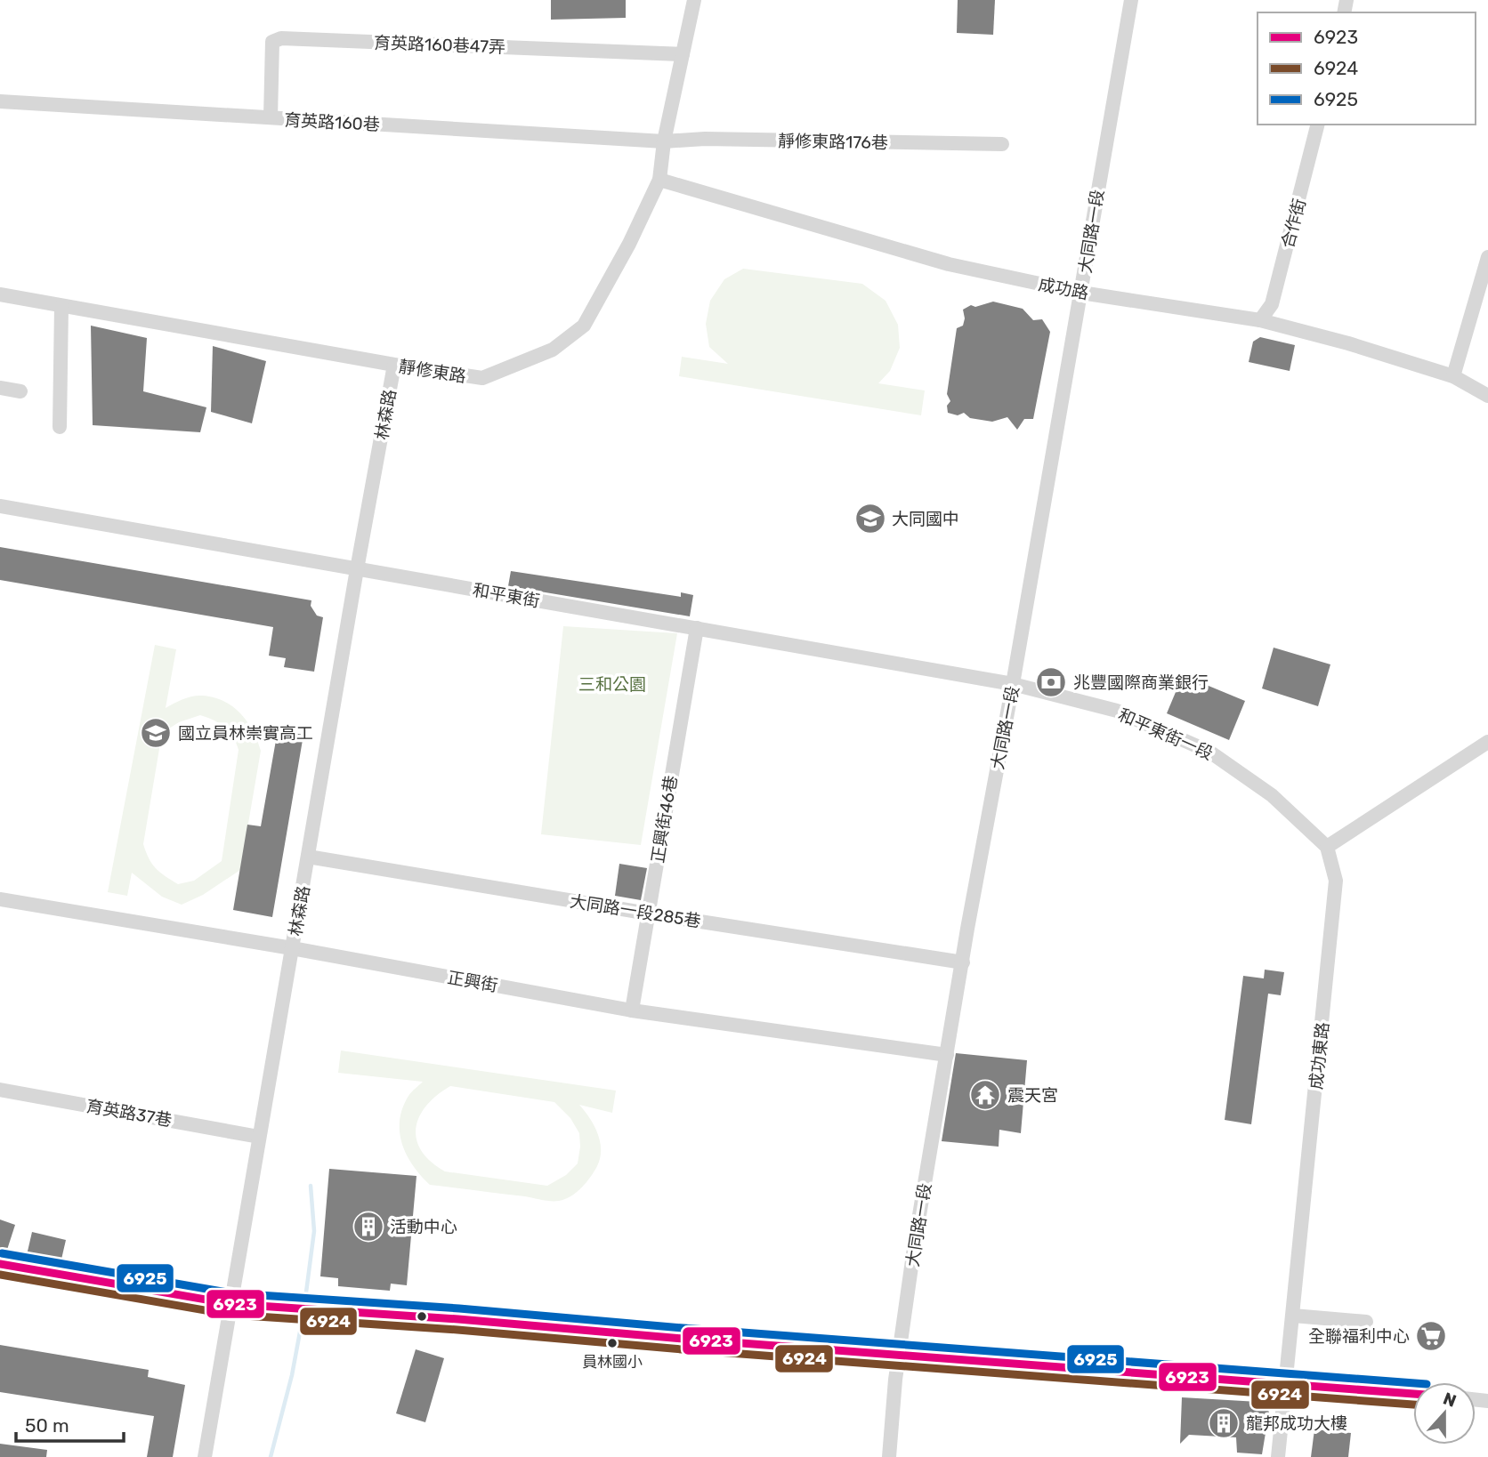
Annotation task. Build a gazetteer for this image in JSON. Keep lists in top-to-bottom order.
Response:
{
  "streets": {
    "street": [
      "育英路160巷47弄",
      "育英路160巷",
      "靜修東路176巷",
      "合作街",
      "大同路一段",
      "成功路",
      "靜修東路",
      "林森路",
      "和平東街",
      "和平東街一段",
      "正興街46巷",
      "大同路一段285巷",
      "正興街",
      "成功東路",
      "育英路37巷"
    ]
  },
  "crossings": [
    ["育英路160巷47弄", "育英路160巷"],
    ["育英路160巷47弄", "靜修東路"],
    ["育英路160巷", "靜修東路176巷"],
    ["育英路160巷", "靜修東路"],
    ["靜修東路176巷", "靜修東路"],
    ["合作街", "成功路"],
    ["大同路一段", "成功路"],
    ["大同路一段", "和平東街"],
    ["大同路一段", "和平東街一段"],
    ["大同路一段", "大同路一段285巷"],
    ["大同路一段", "正興街"],
    ["成功路", "靜修東路"],
    ["靜修東路", "林森路"],
    ["林森路", "和平東街"],
    ["林森路", "大同路一段285巷"],
    ["林森路", "正興街"],
    ["林森路", "育英路37巷"],
    ["和平東街", "和平東街一段"],
    ["和平東街", "正興街46巷"],
    ["和平東街一段", "成功東路"],
    ["正興街46巷", "大同路一段285巷"],
    ["正興街46巷", "正興街"]
  ],
  "parks": ["三和公園"],
  "places": {
    "school or university": ["大同國中", "國立員林崇實高工"],
    "bank": ["兆豐國際商業銀行"],
    "temple": ["震天宮"],
    "building": ["活動中心", "龍邦成功大樓"],
    "supermarket": ["全聯福利中心"],
    "other": ["員林國小"]
  },
  "lines": ["transit line 6925", "transit line 6923", "transit line 6924"],
  "legend": ["6923", "6924", "6925"],
  "scale_bar": "50 m",
  "north": "top"
}
